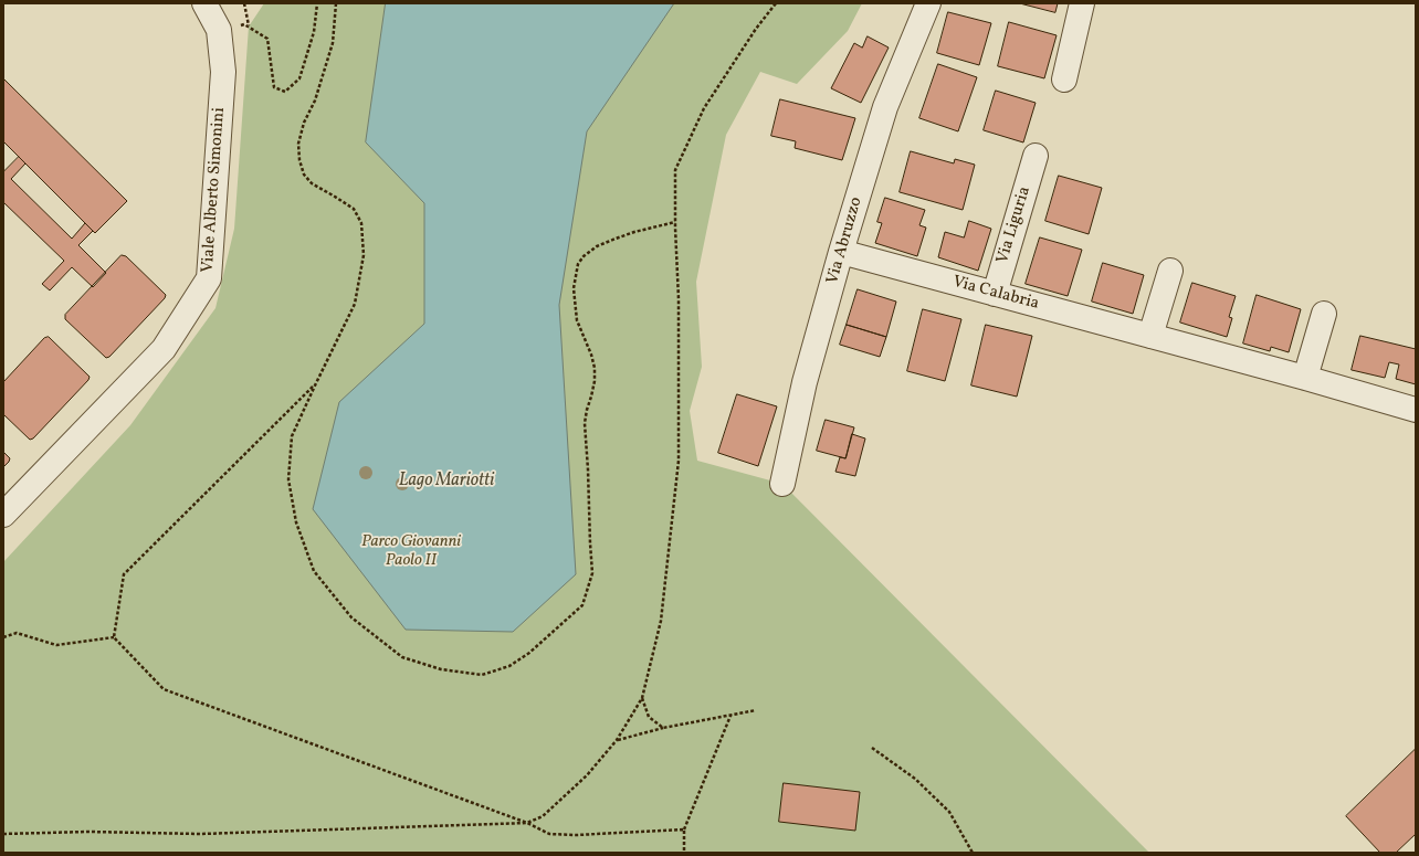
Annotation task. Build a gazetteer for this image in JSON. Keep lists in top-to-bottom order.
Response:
{
  "streets": {
    "street": [
      "Viale Alberto Simonini",
      "Via Liguria",
      "Via Abruzzo",
      "Via Calabria"
    ]
  },
  "crossings": [
    ["Via Liguria", "Via Calabria"],
    ["Via Abruzzo", "Via Calabria"]
  ],
  "water": ["Lago Mariotti"],
  "parks": ["Parco Giovanni Paolo II"]
}
